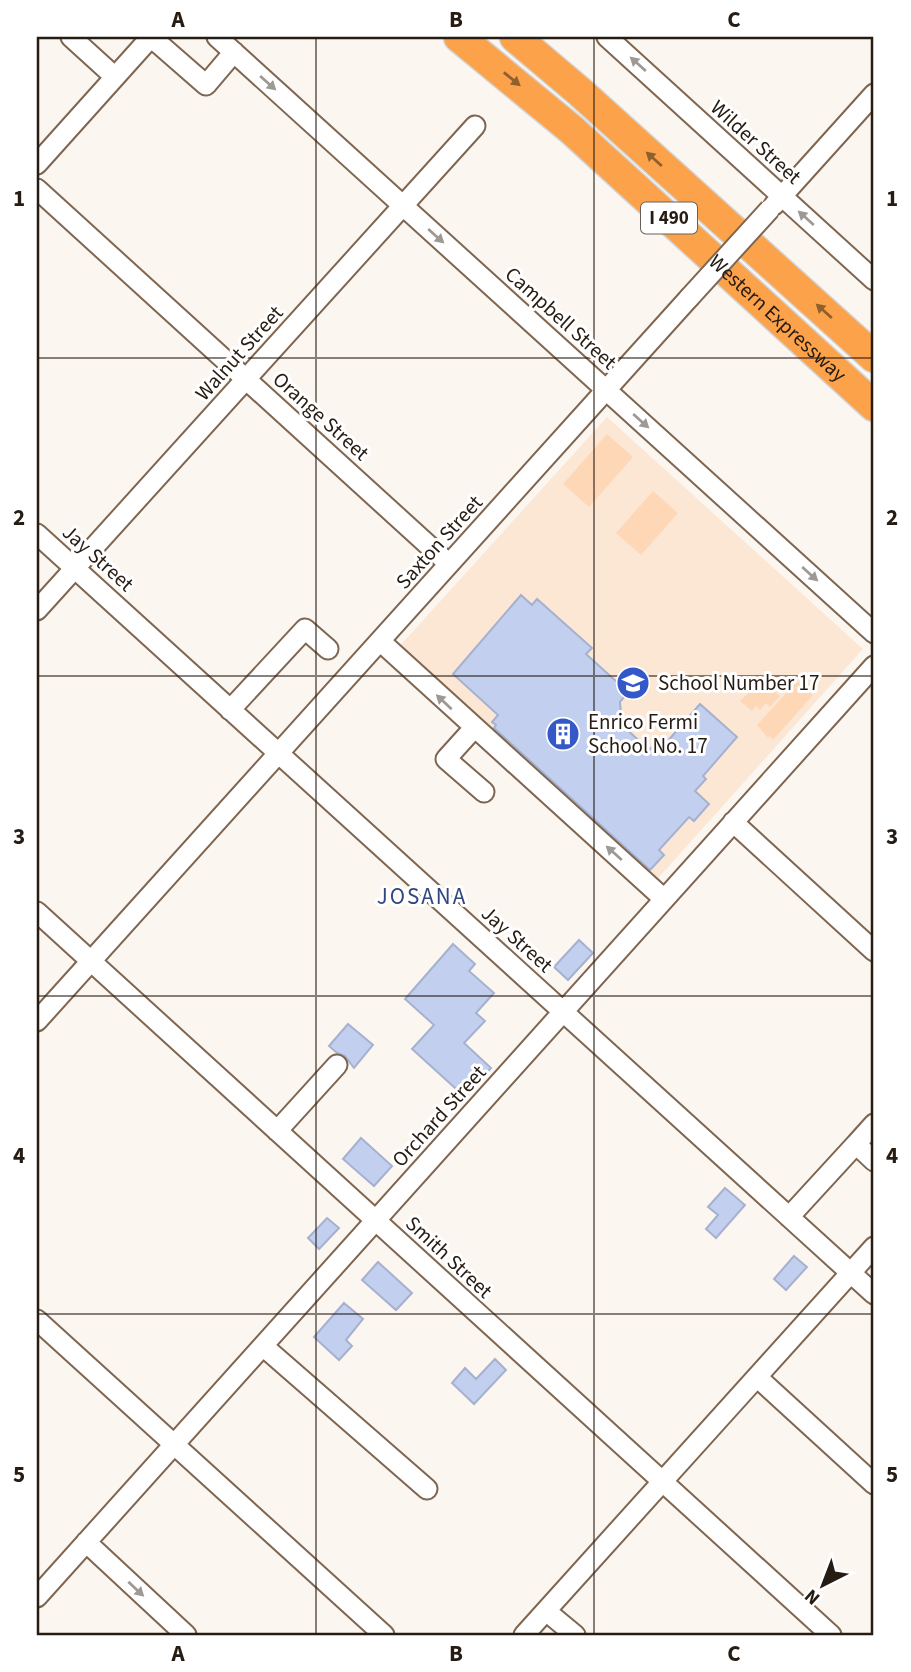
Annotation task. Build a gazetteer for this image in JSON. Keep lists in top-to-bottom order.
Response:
{
  "streets": {
    "highway": ["I 490", "Western Expressway"],
    "street": [
      "Wilder Street",
      "Campbell Street",
      "Walnut Street",
      "Orange Street",
      "Saxton Street",
      "Jay Street",
      "Orchard Street",
      "Smith Street"
    ]
  },
  "crossings": [
    ["Wilder Street", "Saxton Street"],
    ["Campbell Street", "Walnut Street"],
    ["Campbell Street", "Saxton Street"],
    ["Walnut Street", "Orange Street"],
    ["Walnut Street", "Jay Street"],
    ["Orange Street", "Saxton Street"],
    ["Saxton Street", "Jay Street"],
    ["Saxton Street", "Smith Street"],
    ["Jay Street", "Orchard Street"],
    ["Orchard Street", "Smith Street"]
  ],
  "one_way": ["Wilder Street", "Campbell Street"],
  "districts": ["JOSANA"],
  "places": {
    "school or university": ["School Number 17"],
    "building": ["Enrico Fermi School No. 17"]
  },
  "north": "bottom left",
  "grid": {
    "columns": ["A", "B", "C"],
    "rows": [
      "1",
      "2",
      "3",
      "4",
      "5"
    ]
  }
}
